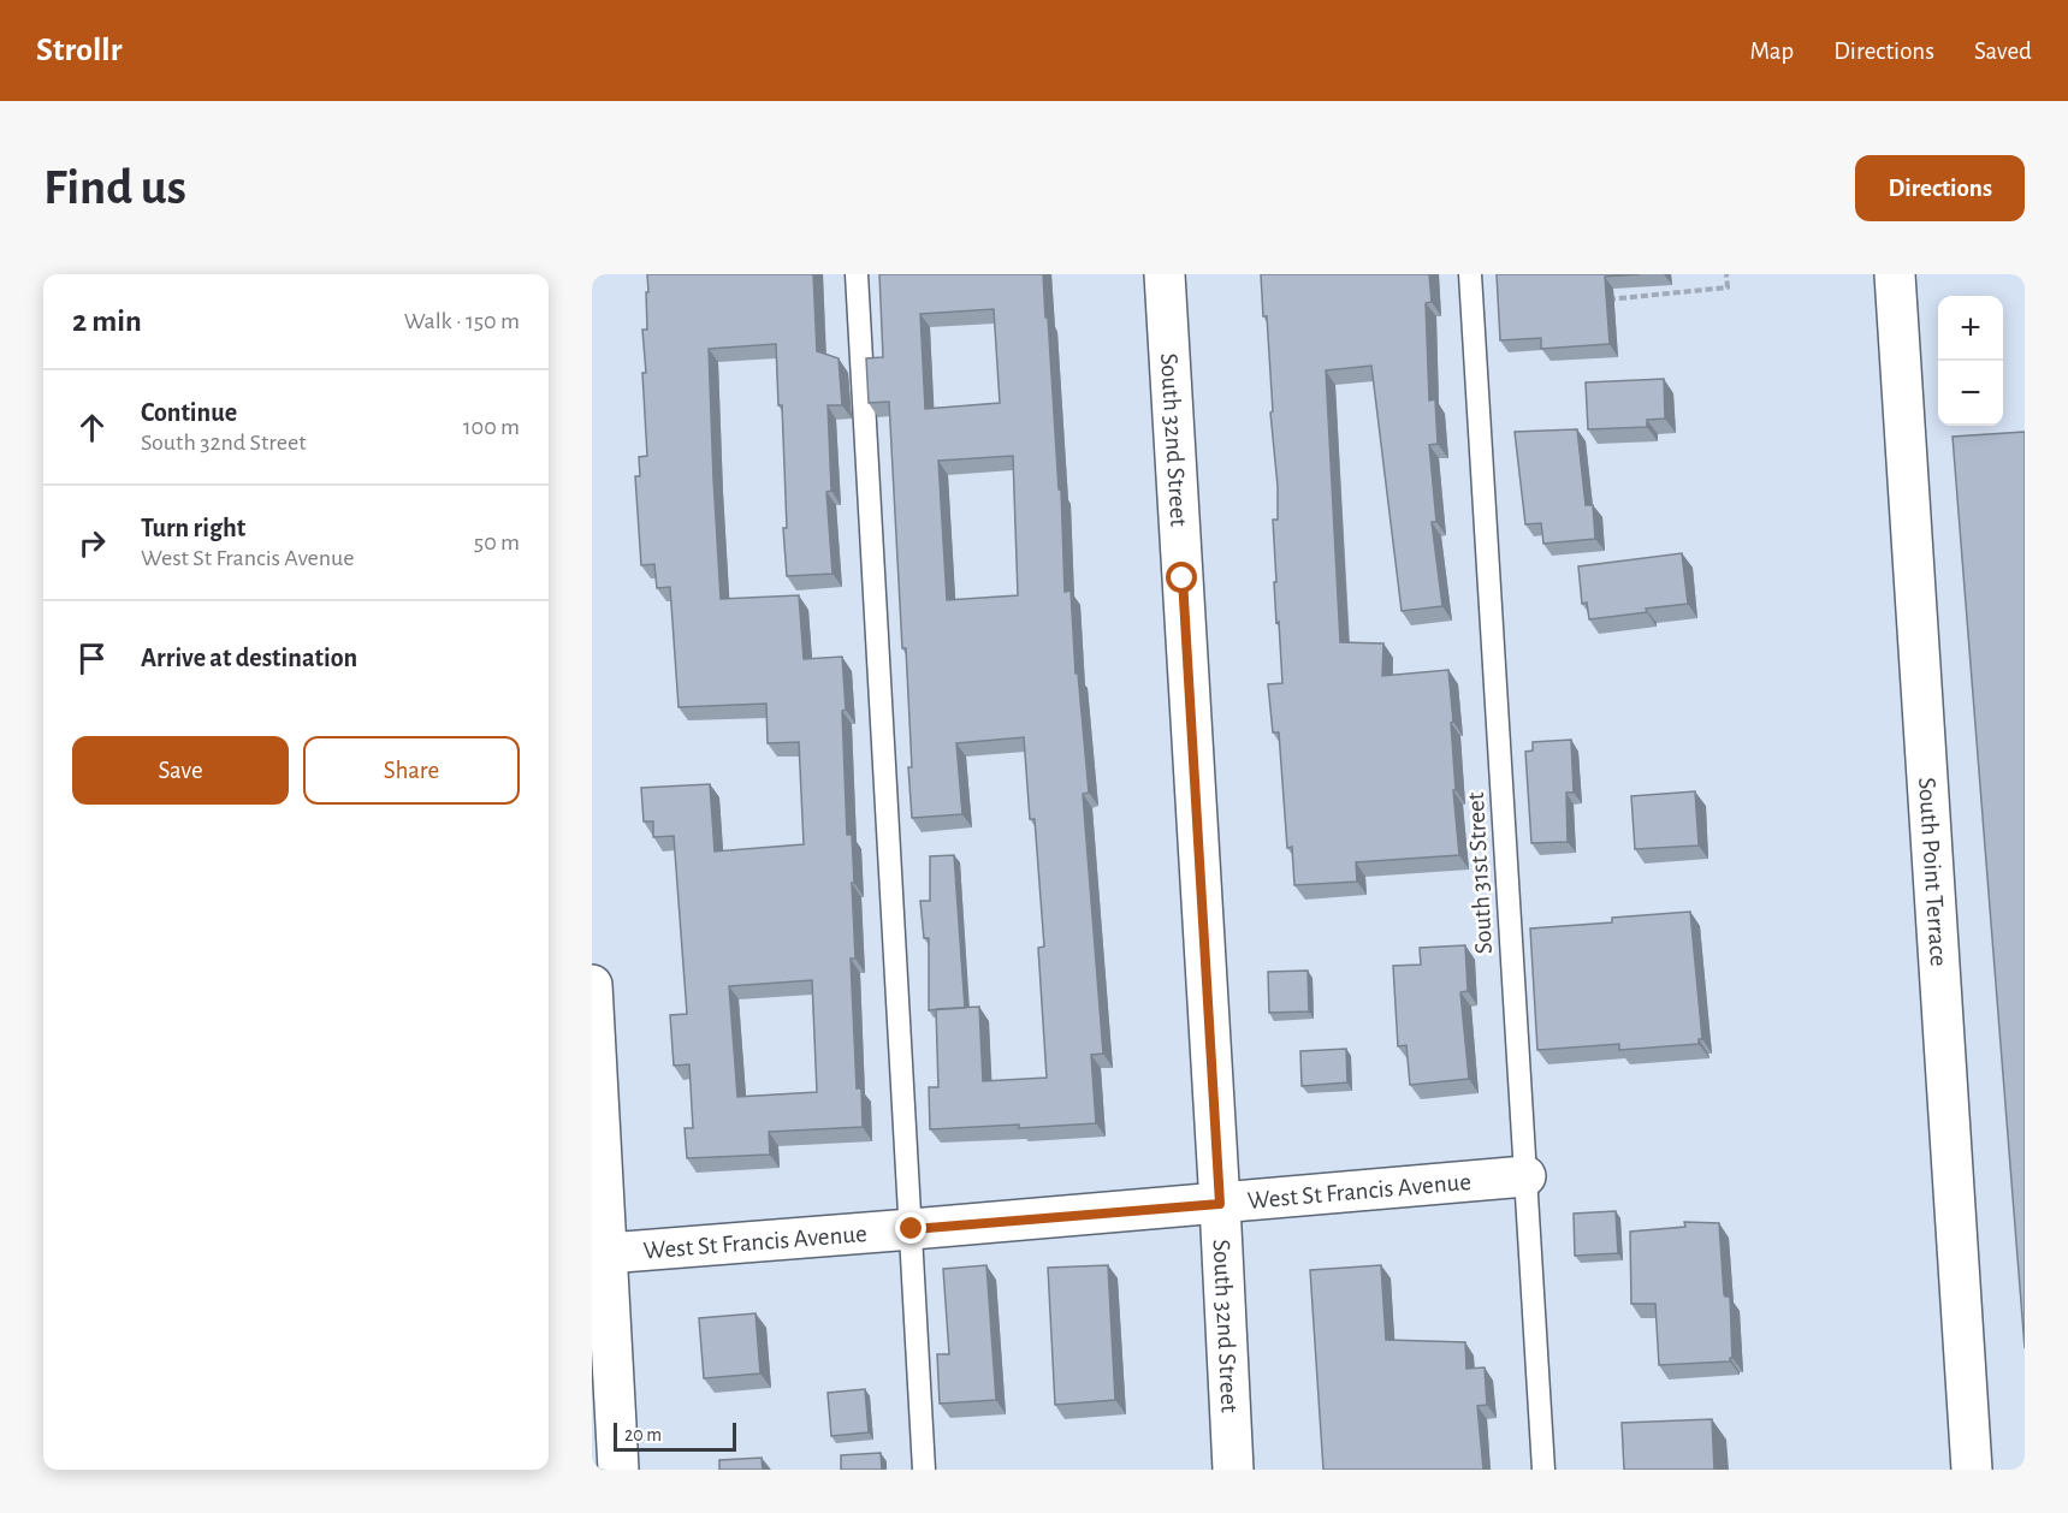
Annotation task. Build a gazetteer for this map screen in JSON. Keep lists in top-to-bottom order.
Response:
{
  "streets": {
    "street": ["South 32nd Street", "South Point Terrace", "West St Francis Avenue"],
    "lane": ["South 31st Street"]
  },
  "crossings": [
    ["South 32nd Street", "West St Francis Avenue"],
    ["South 31st Street", "West St Francis Avenue"]
  ],
  "scale_bar": "20 m",
  "page": {
    "header": "Strollr",
    "nav": ["Map", "Directions", "Saved"],
    "buttons": [
      "Directions",
      ["Save", "Share"]
    ],
    "title": "Find us",
    "heading": ["2 min", "Walk · 150 m"],
    "map_buttons": ["+", "−"],
    "list": [
      ["Continue", "South 32nd Street", "100 m"],
      ["Turn right", "West St Francis Avenue", "50 m"],
      "Arrive at destination"
    ],
    "scale": "20 m"
  }
}
